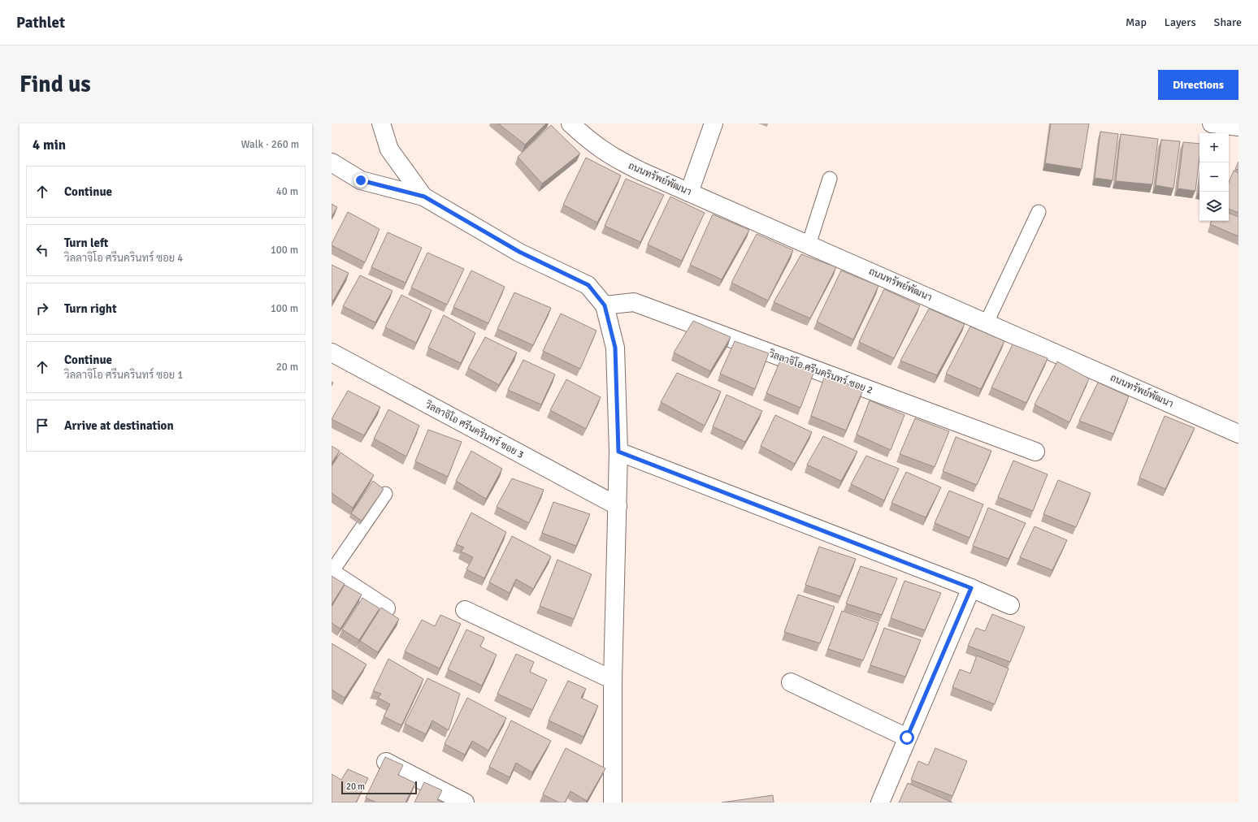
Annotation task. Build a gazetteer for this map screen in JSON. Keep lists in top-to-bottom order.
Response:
{
  "streets": {
    "street": ["ถนนทรัพย์พัฒนา", "วิลลาจิโอ ศรีนครินทร์ ซอย 2", "วิลลาจิโอ ศรีนครินทร์ ซอย 3"]
  },
  "scale_bar": "20 m",
  "page": {
    "header": "Pathlet",
    "nav": ["Map", "Layers", "Share"],
    "buttons": "Directions",
    "title": "Find us",
    "heading": ["4 min", "Walk · 260 m"],
    "map_buttons": ["+", "−"],
    "list": [
      ["Continue", "40 m"],
      ["Turn left", "วิลลาจิโอ ศรีนครินทร์ ซอย 4", "100 m"],
      ["Turn right", "100 m"],
      ["Continue", "วิลลาจิโอ ศรีนครินทร์ ซอย 1", "20 m"],
      "Arrive at destination"
    ],
    "scale": "20 m"
  }
}
